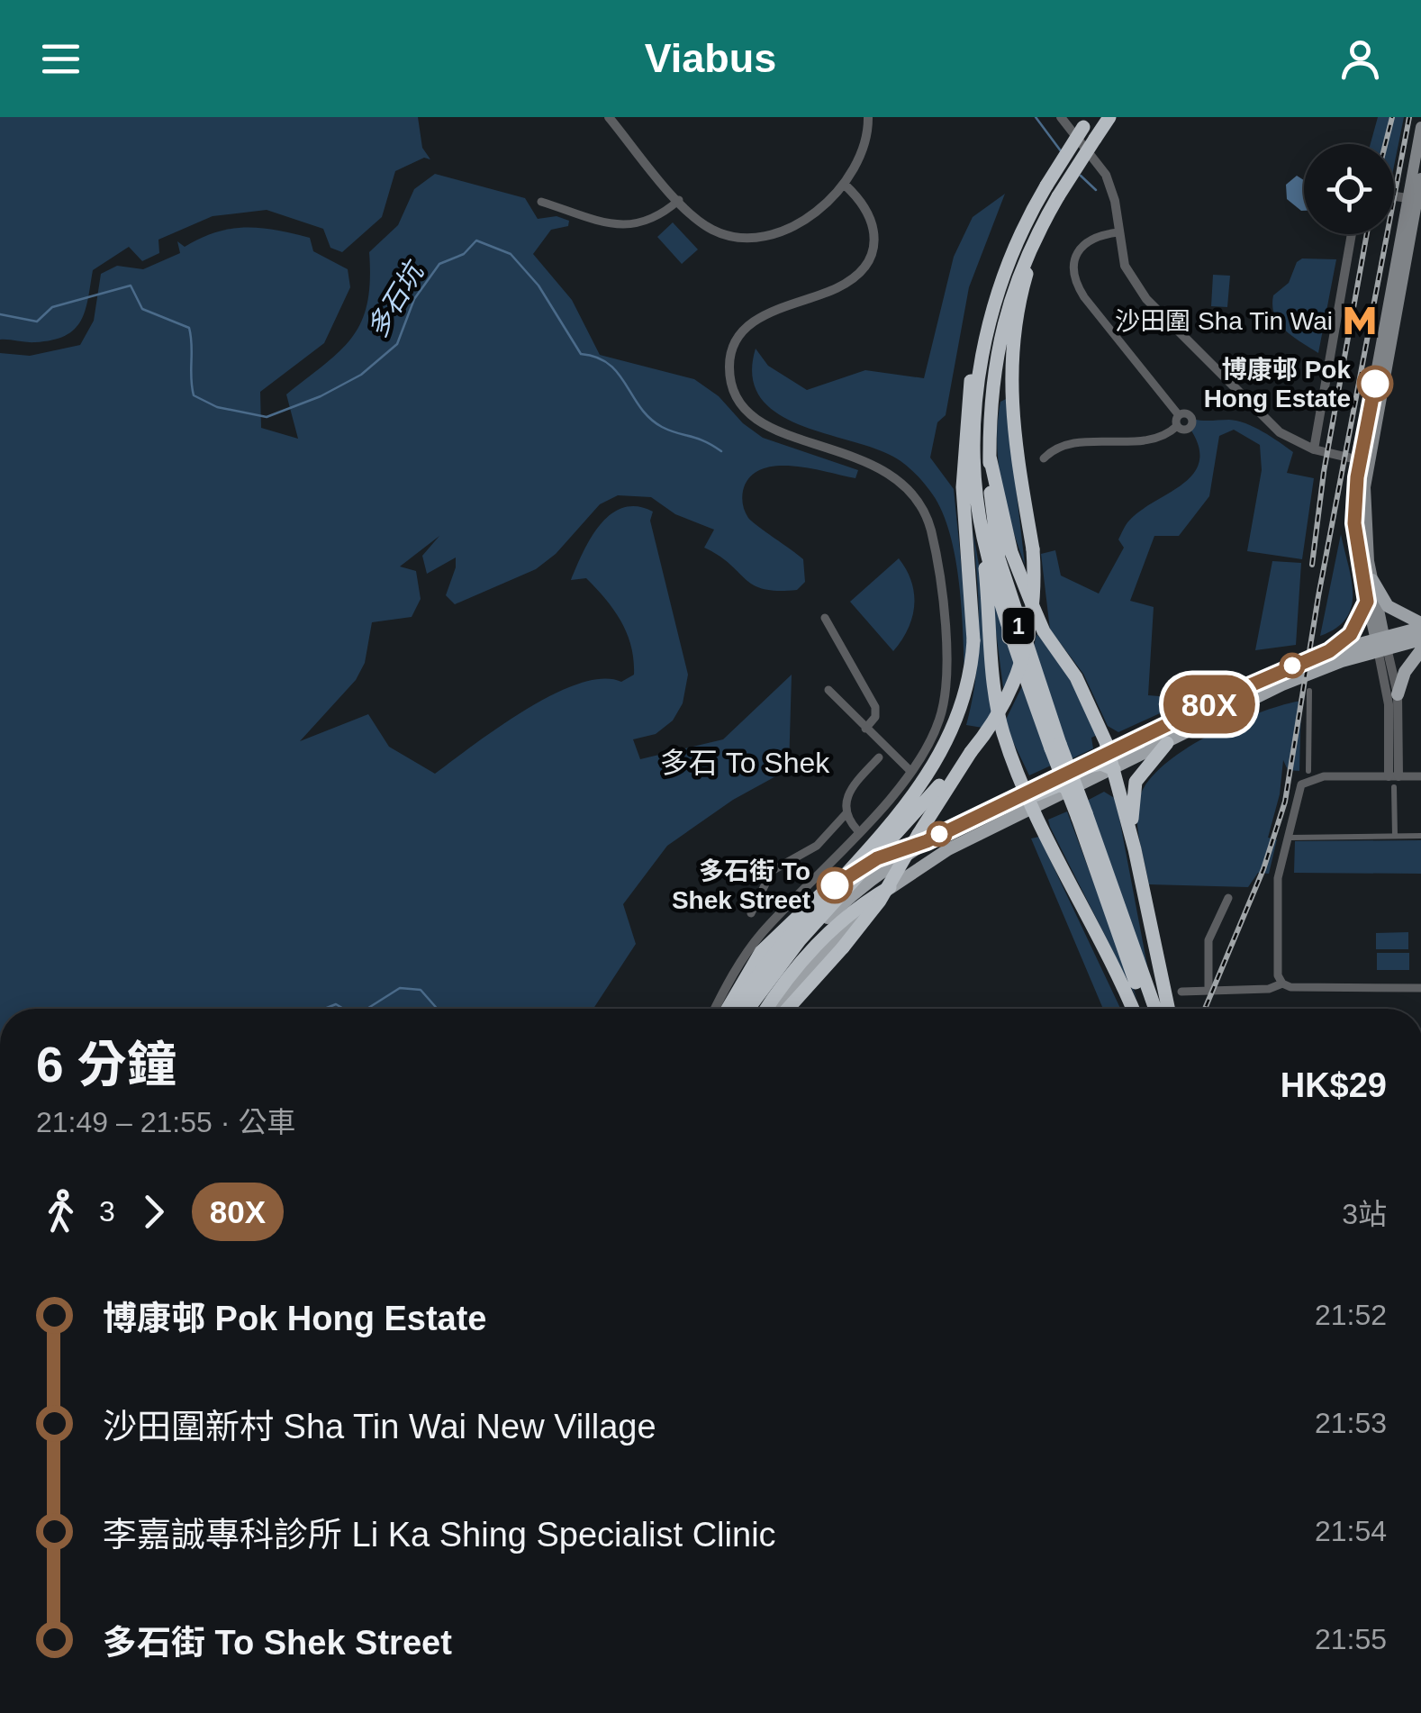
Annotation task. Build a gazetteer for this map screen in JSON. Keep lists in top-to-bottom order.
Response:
{
  "streets": {
    "highway": ["1"]
  },
  "districts": ["多石 To Shek"],
  "water": ["多石坑"],
  "places": {
    "metro station": ["沙田圍 Sha Tin Wai"],
    "other": ["博康邨 Pok Hong Estate", "多石街 To Shek Street"]
  },
  "lines": ["bus line 80X"],
  "page": {
    "header": "Viabus",
    "on_map": "80X",
    "heading": ["6 分鐘", "21:49 – 21:55 · 公車", "HK$29"],
    "legs": ["3", "80X", "3站"],
    "list": [
      {
        "name": "博康邨 Pok Hong Estate",
        "value": "21:52"
      },
      {
        "name": "沙田圍新村 Sha Tin Wai New Village",
        "value": "21:53"
      },
      {
        "name": "李嘉誠專科診所 Li Ka Shing Specialist Clinic",
        "value": "21:54"
      },
      {
        "name": "多石街 To Shek Street",
        "value": "21:55"
      }
    ]
  }
}
